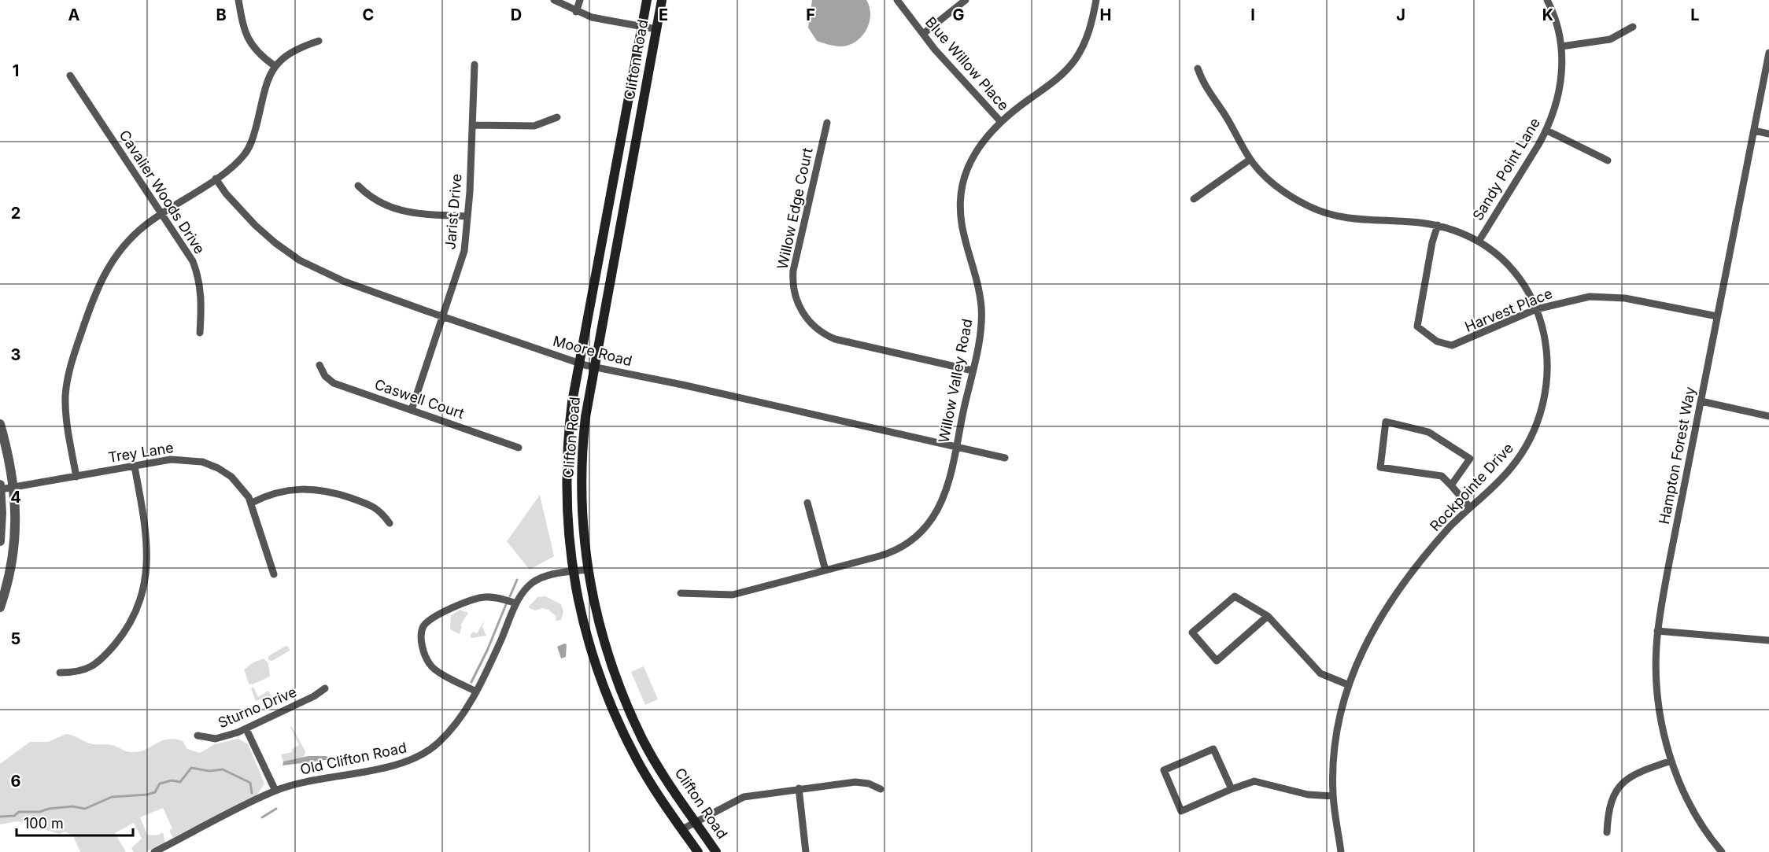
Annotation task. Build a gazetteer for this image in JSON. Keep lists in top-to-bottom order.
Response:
{
  "streets": {
    "main road": ["Clifton Road"],
    "street": [
      "Blue Willow Place",
      "Sandy Point Lane",
      "Cavalier Woods Drive",
      "Willow Edge Court",
      "Jarist Drive",
      "Harvest Place",
      "Moore Road",
      "Willow Valley Road",
      "Caswell Court",
      "Trey Lane",
      "Hampton Forest Way",
      "Rockpointe Drive",
      "Sturno Drive",
      "Old Clifton Road"
    ]
  },
  "crossings": [
    ["Clifton Road", "Moore Road"],
    ["Clifton Road", "Old Clifton Road"],
    ["Blue Willow Place", "Willow Valley Road"],
    ["Sandy Point Lane", "Rockpointe Drive"],
    ["Willow Edge Court", "Willow Valley Road"],
    ["Jarist Drive", "Moore Road"],
    ["Jarist Drive", "Caswell Court"],
    ["Harvest Place", "Hampton Forest Way"],
    ["Harvest Place", "Rockpointe Drive"],
    ["Moore Road", "Willow Valley Road"]
  ],
  "scale_bar": "100 m",
  "grid": {
    "columns": [
      "A",
      "B",
      "C",
      "D",
      "E",
      "F",
      "G",
      "H",
      "I",
      "J",
      "K",
      "L"
    ],
    "rows": [
      "1",
      "2",
      "3",
      "4",
      "5",
      "6"
    ]
  }
}
